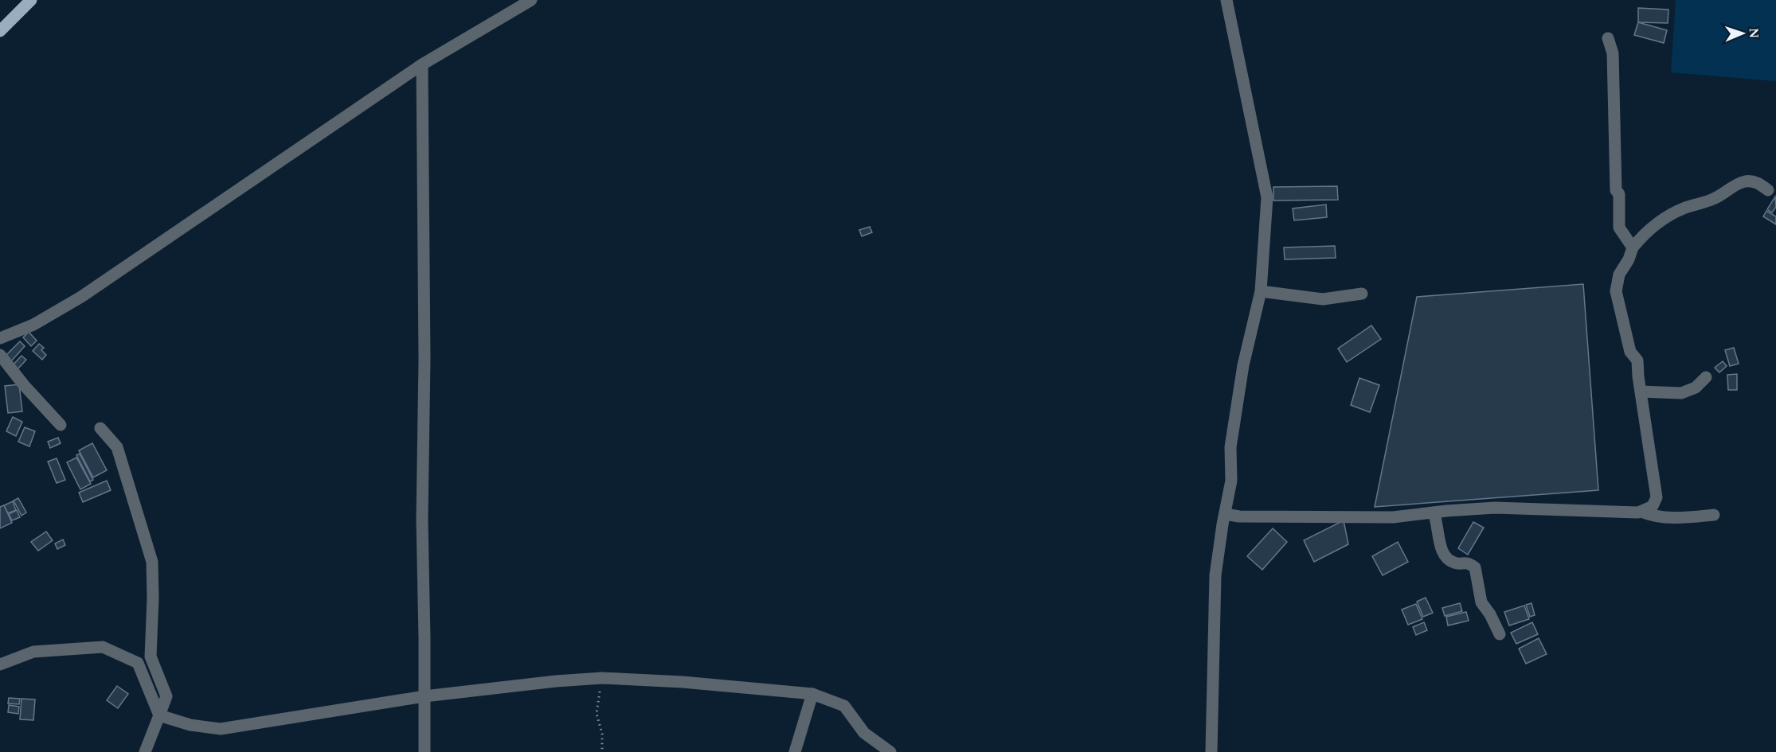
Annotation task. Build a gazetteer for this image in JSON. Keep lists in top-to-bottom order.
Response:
{
  "north": "right"
}
